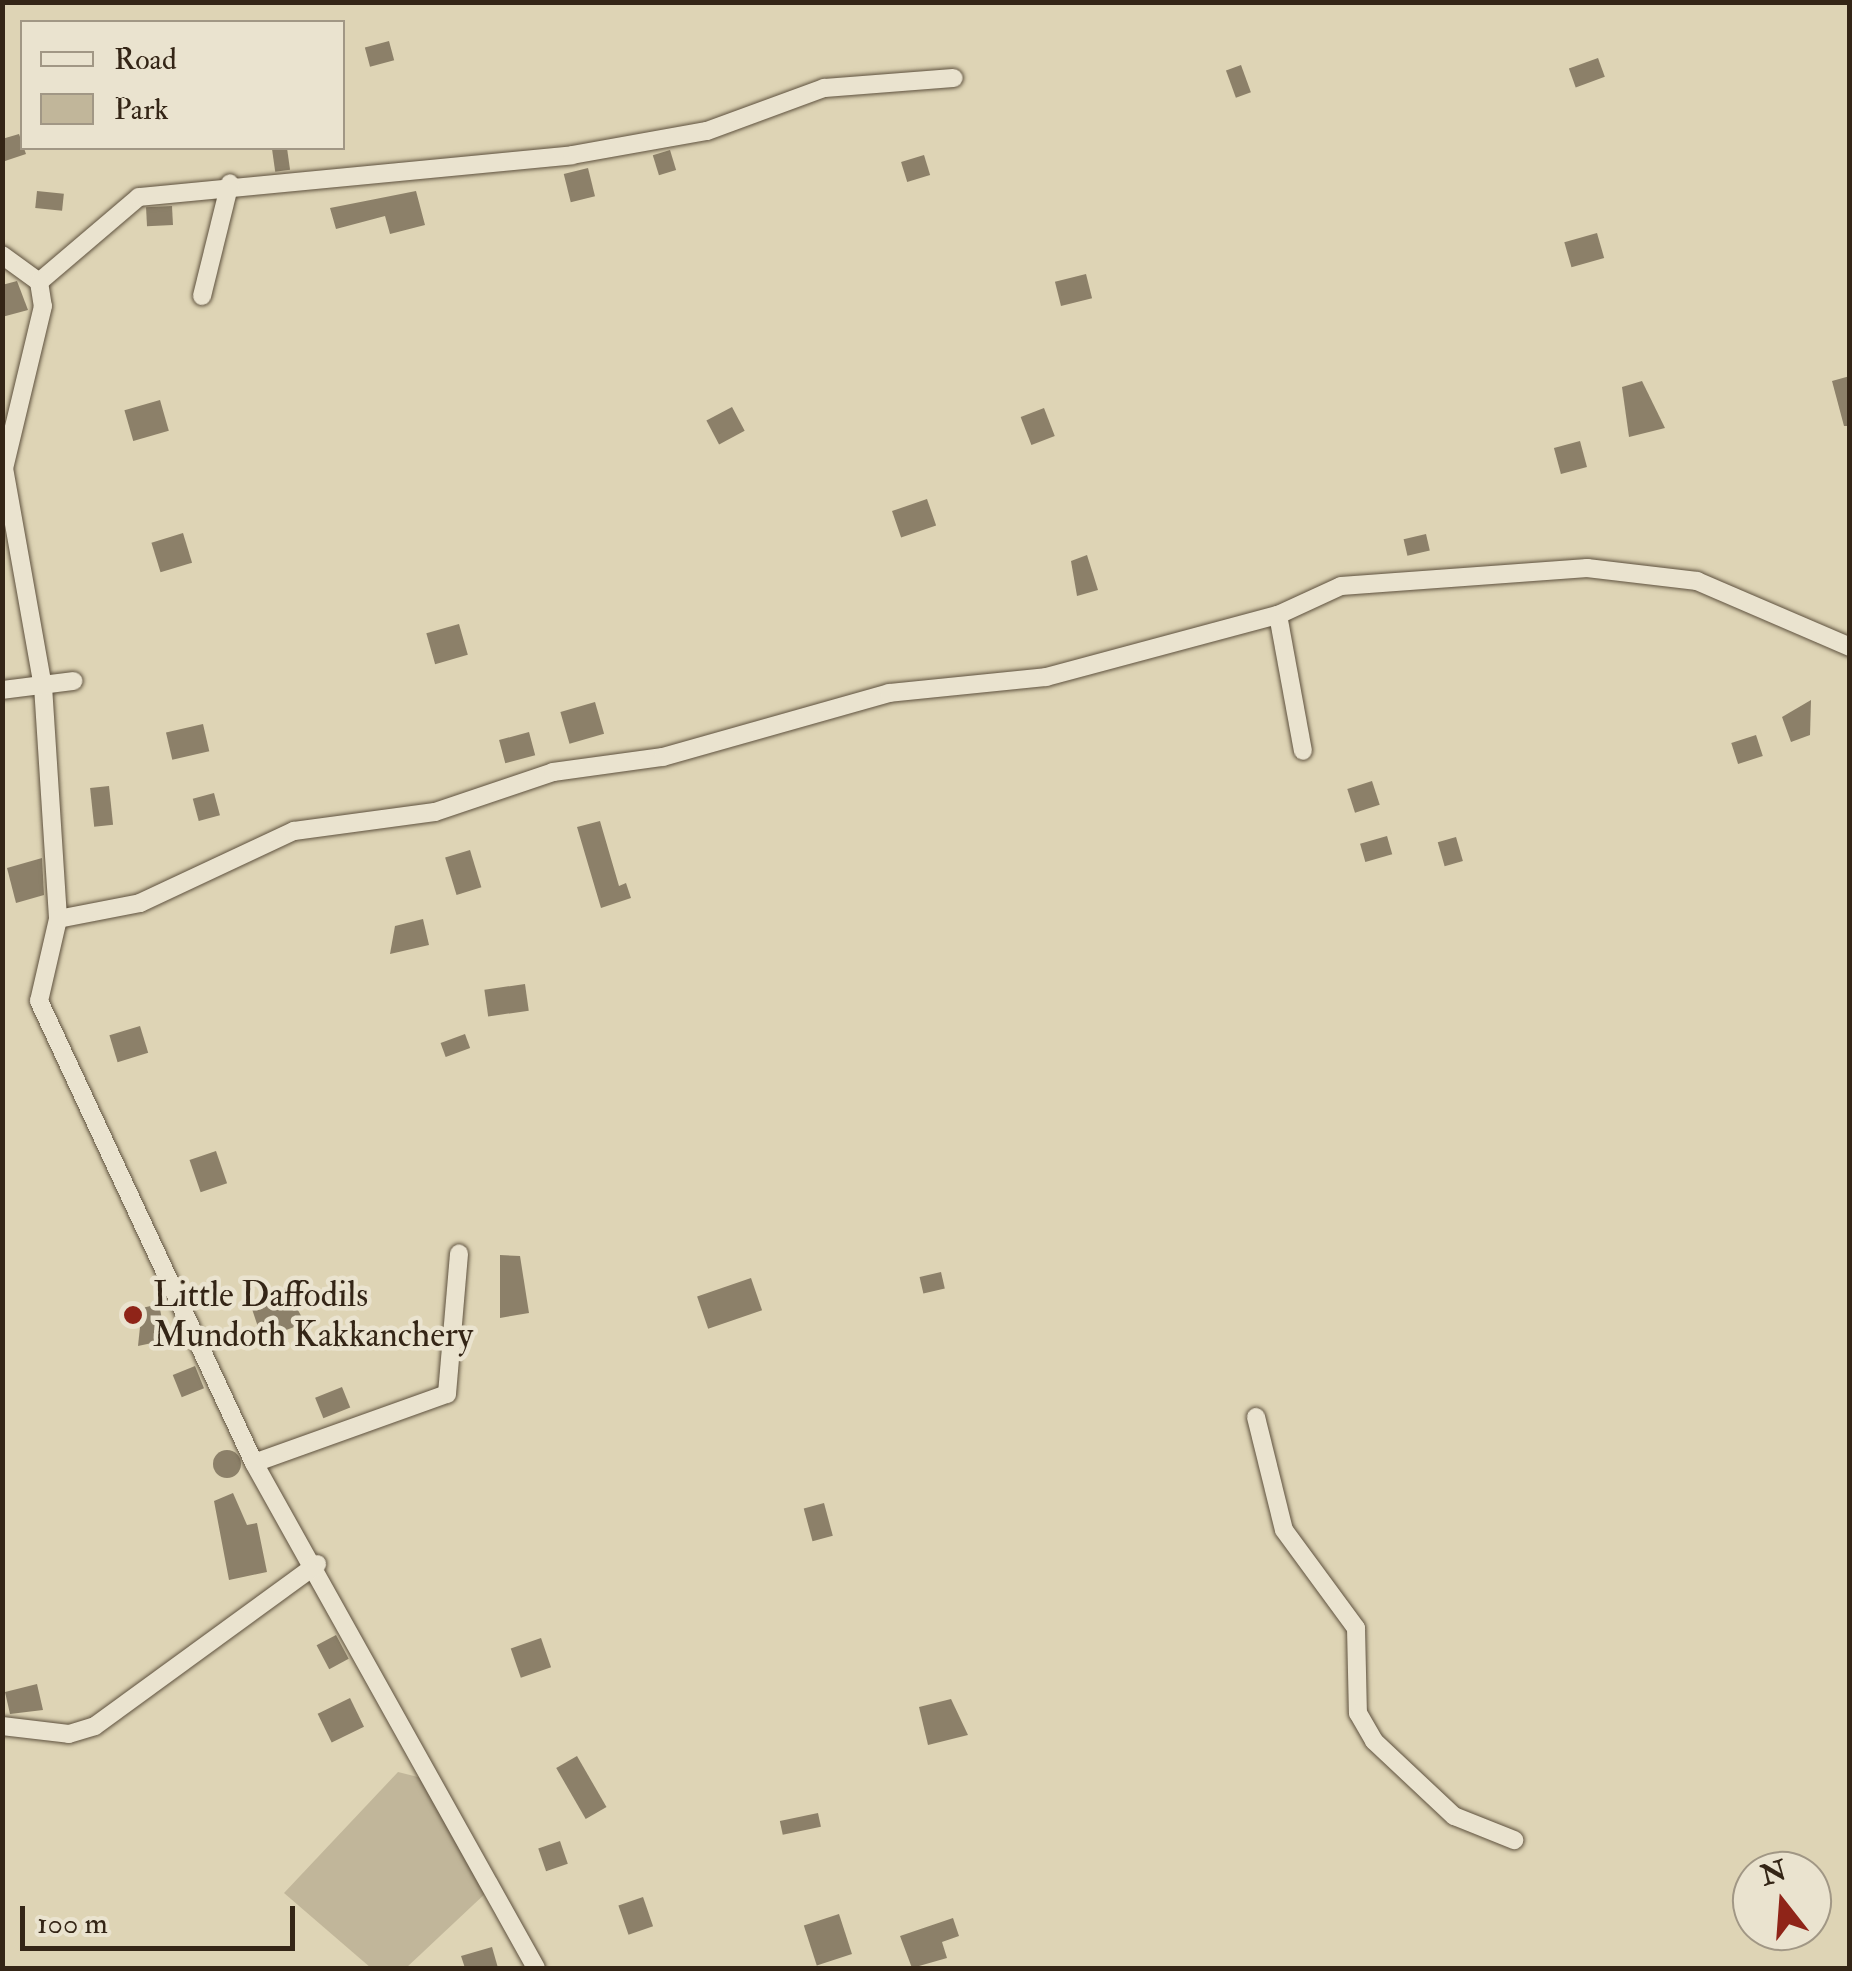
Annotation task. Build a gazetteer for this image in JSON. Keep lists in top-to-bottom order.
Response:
{
  "places": ["Little Daffodils Mundoth Kakkanchery"],
  "legend": ["Road", "Park"],
  "scale_bar": "100 m",
  "north": "top"
}
